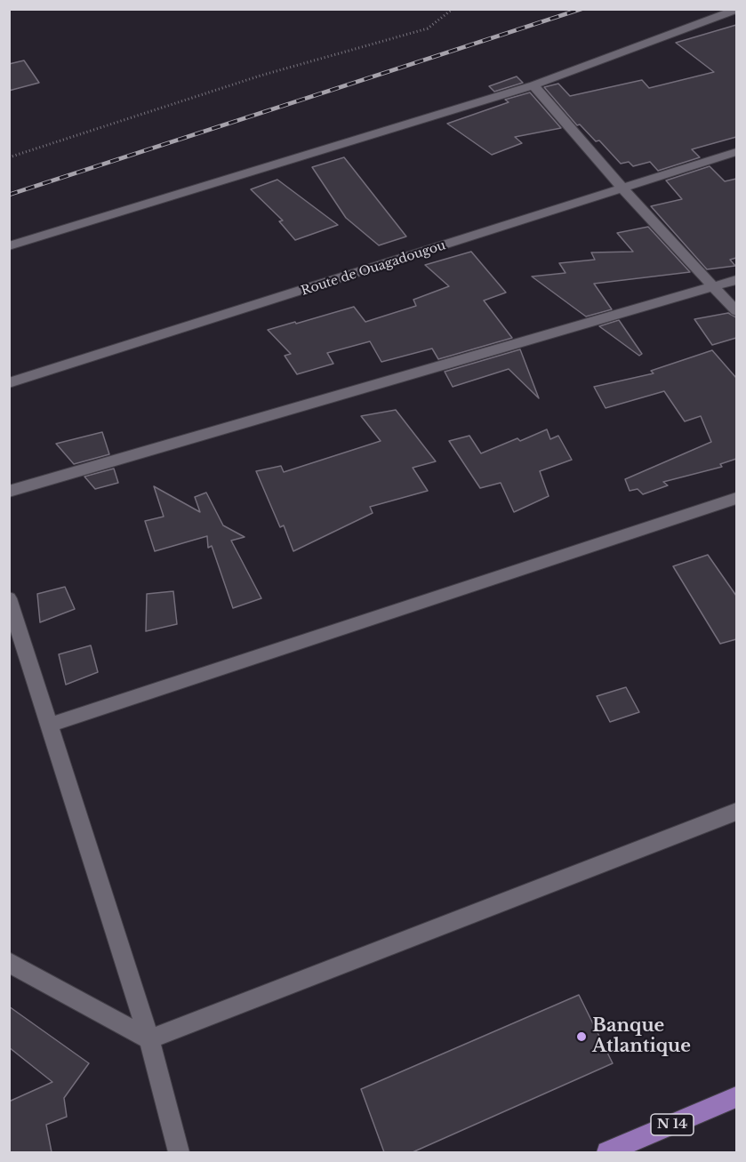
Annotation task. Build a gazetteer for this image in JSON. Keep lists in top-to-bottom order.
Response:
{
  "streets": {
    "main road": ["N 14"],
    "street": ["Route de Ouagadougou"]
  },
  "places": ["Banque Atlantique"]
}
